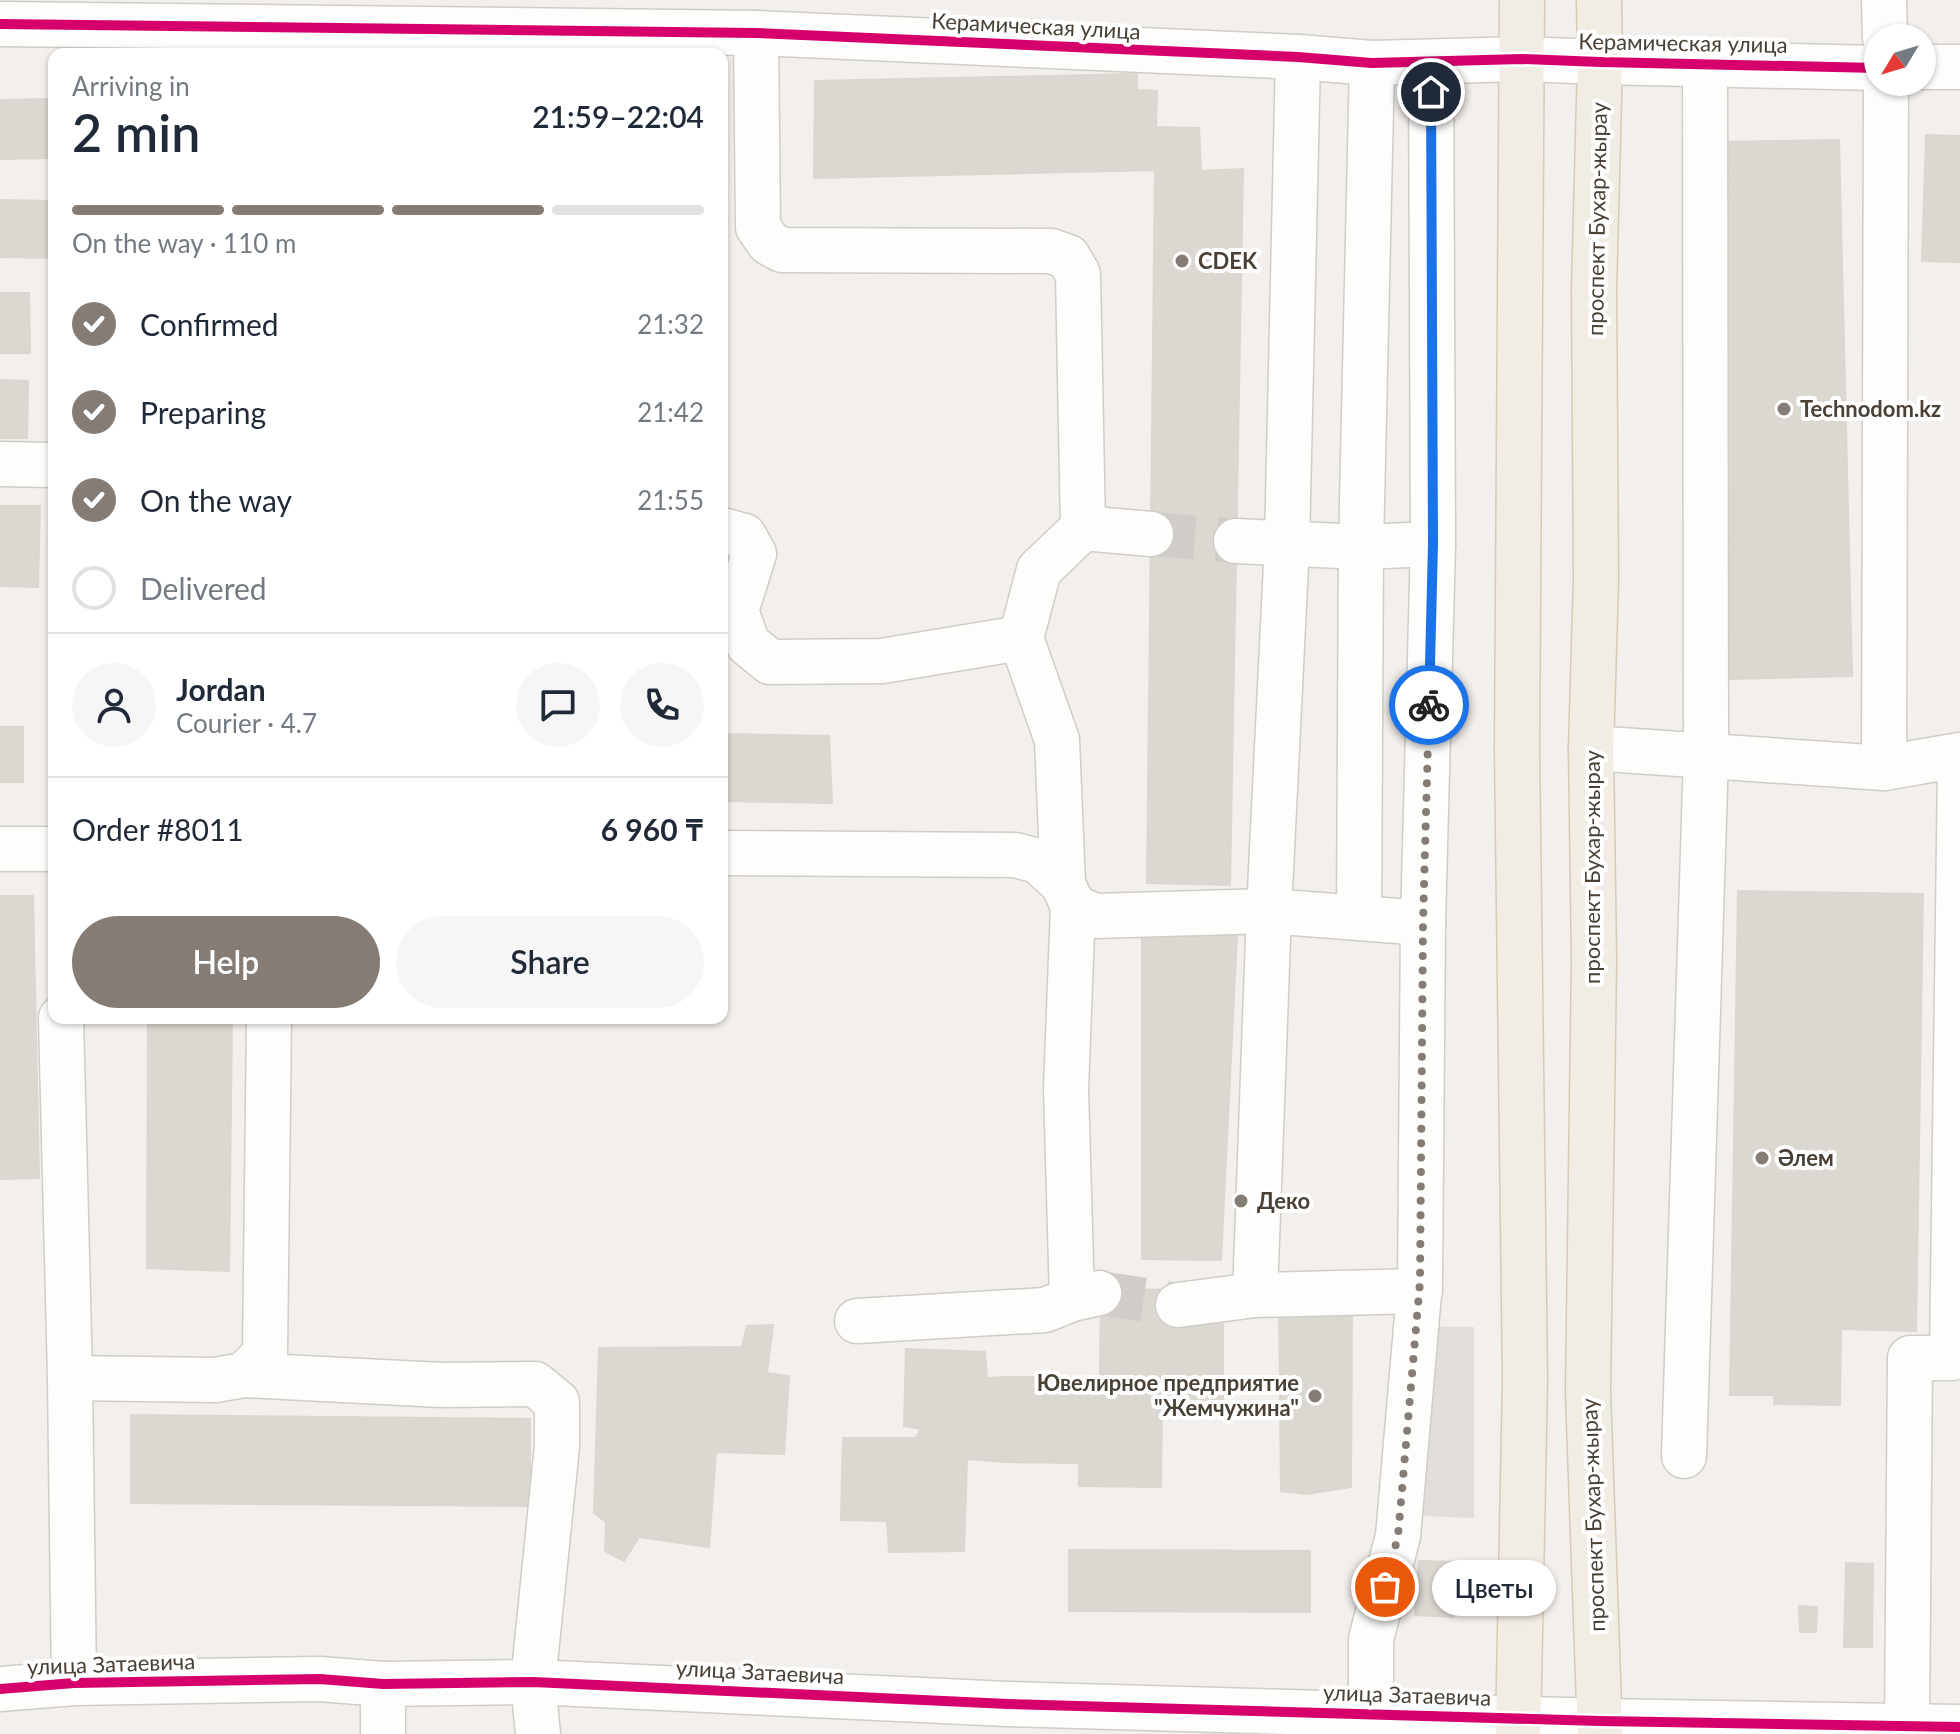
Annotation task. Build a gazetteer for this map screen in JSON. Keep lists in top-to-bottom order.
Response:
{
  "streets": {
    "main road": ["проспект Бухар-жырау"],
    "street": ["Керамическая улица", "улица Затаевича"]
  },
  "crossings": [
    ["Керамическая улица", "проспект Бухар-жырау"],
    ["проспект Бухар-жырау", "улица Затаевича"]
  ],
  "places": [
    "CDEK",
    "Technodom.kz",
    "Әлем",
    "Деко",
    "Ювелирное предприятие \"Жемчужина\"",
    "Цветы"
  ],
  "north": "bottom left",
  "page": {
    "heading": ["2 min", "Arriving in", "21:59–22:04"],
    "panel": [
      "Jordan",
      "Courier · 4.7",
      "Order #8011",
      "6 960 ₸"
    ],
    "bar": "On the way · 110 m",
    "list": [
      ["Confirmed", "21:32"],
      ["Preparing", "21:42"],
      ["On the way", "21:55"],
      "Delivered"
    ],
    "buttons": ["Help", "Share"],
    "bubble": "Цветы"
  }
}
